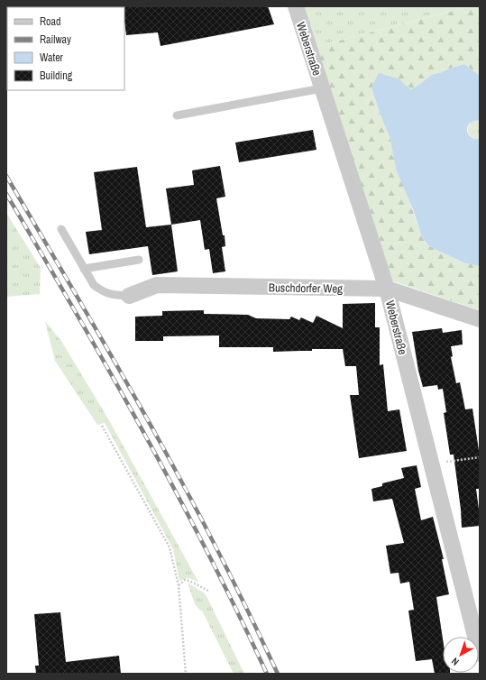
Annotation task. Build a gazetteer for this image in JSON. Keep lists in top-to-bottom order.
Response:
{
  "streets": {
    "street": ["Weberstraße", "Buschdorfer Weg"]
  },
  "crossings": [
    ["Weberstraße", "Buschdorfer Weg"]
  ],
  "legend": [
    "Road",
    "Railway",
    "Water",
    "Building"
  ],
  "north": "bottom left"
}
